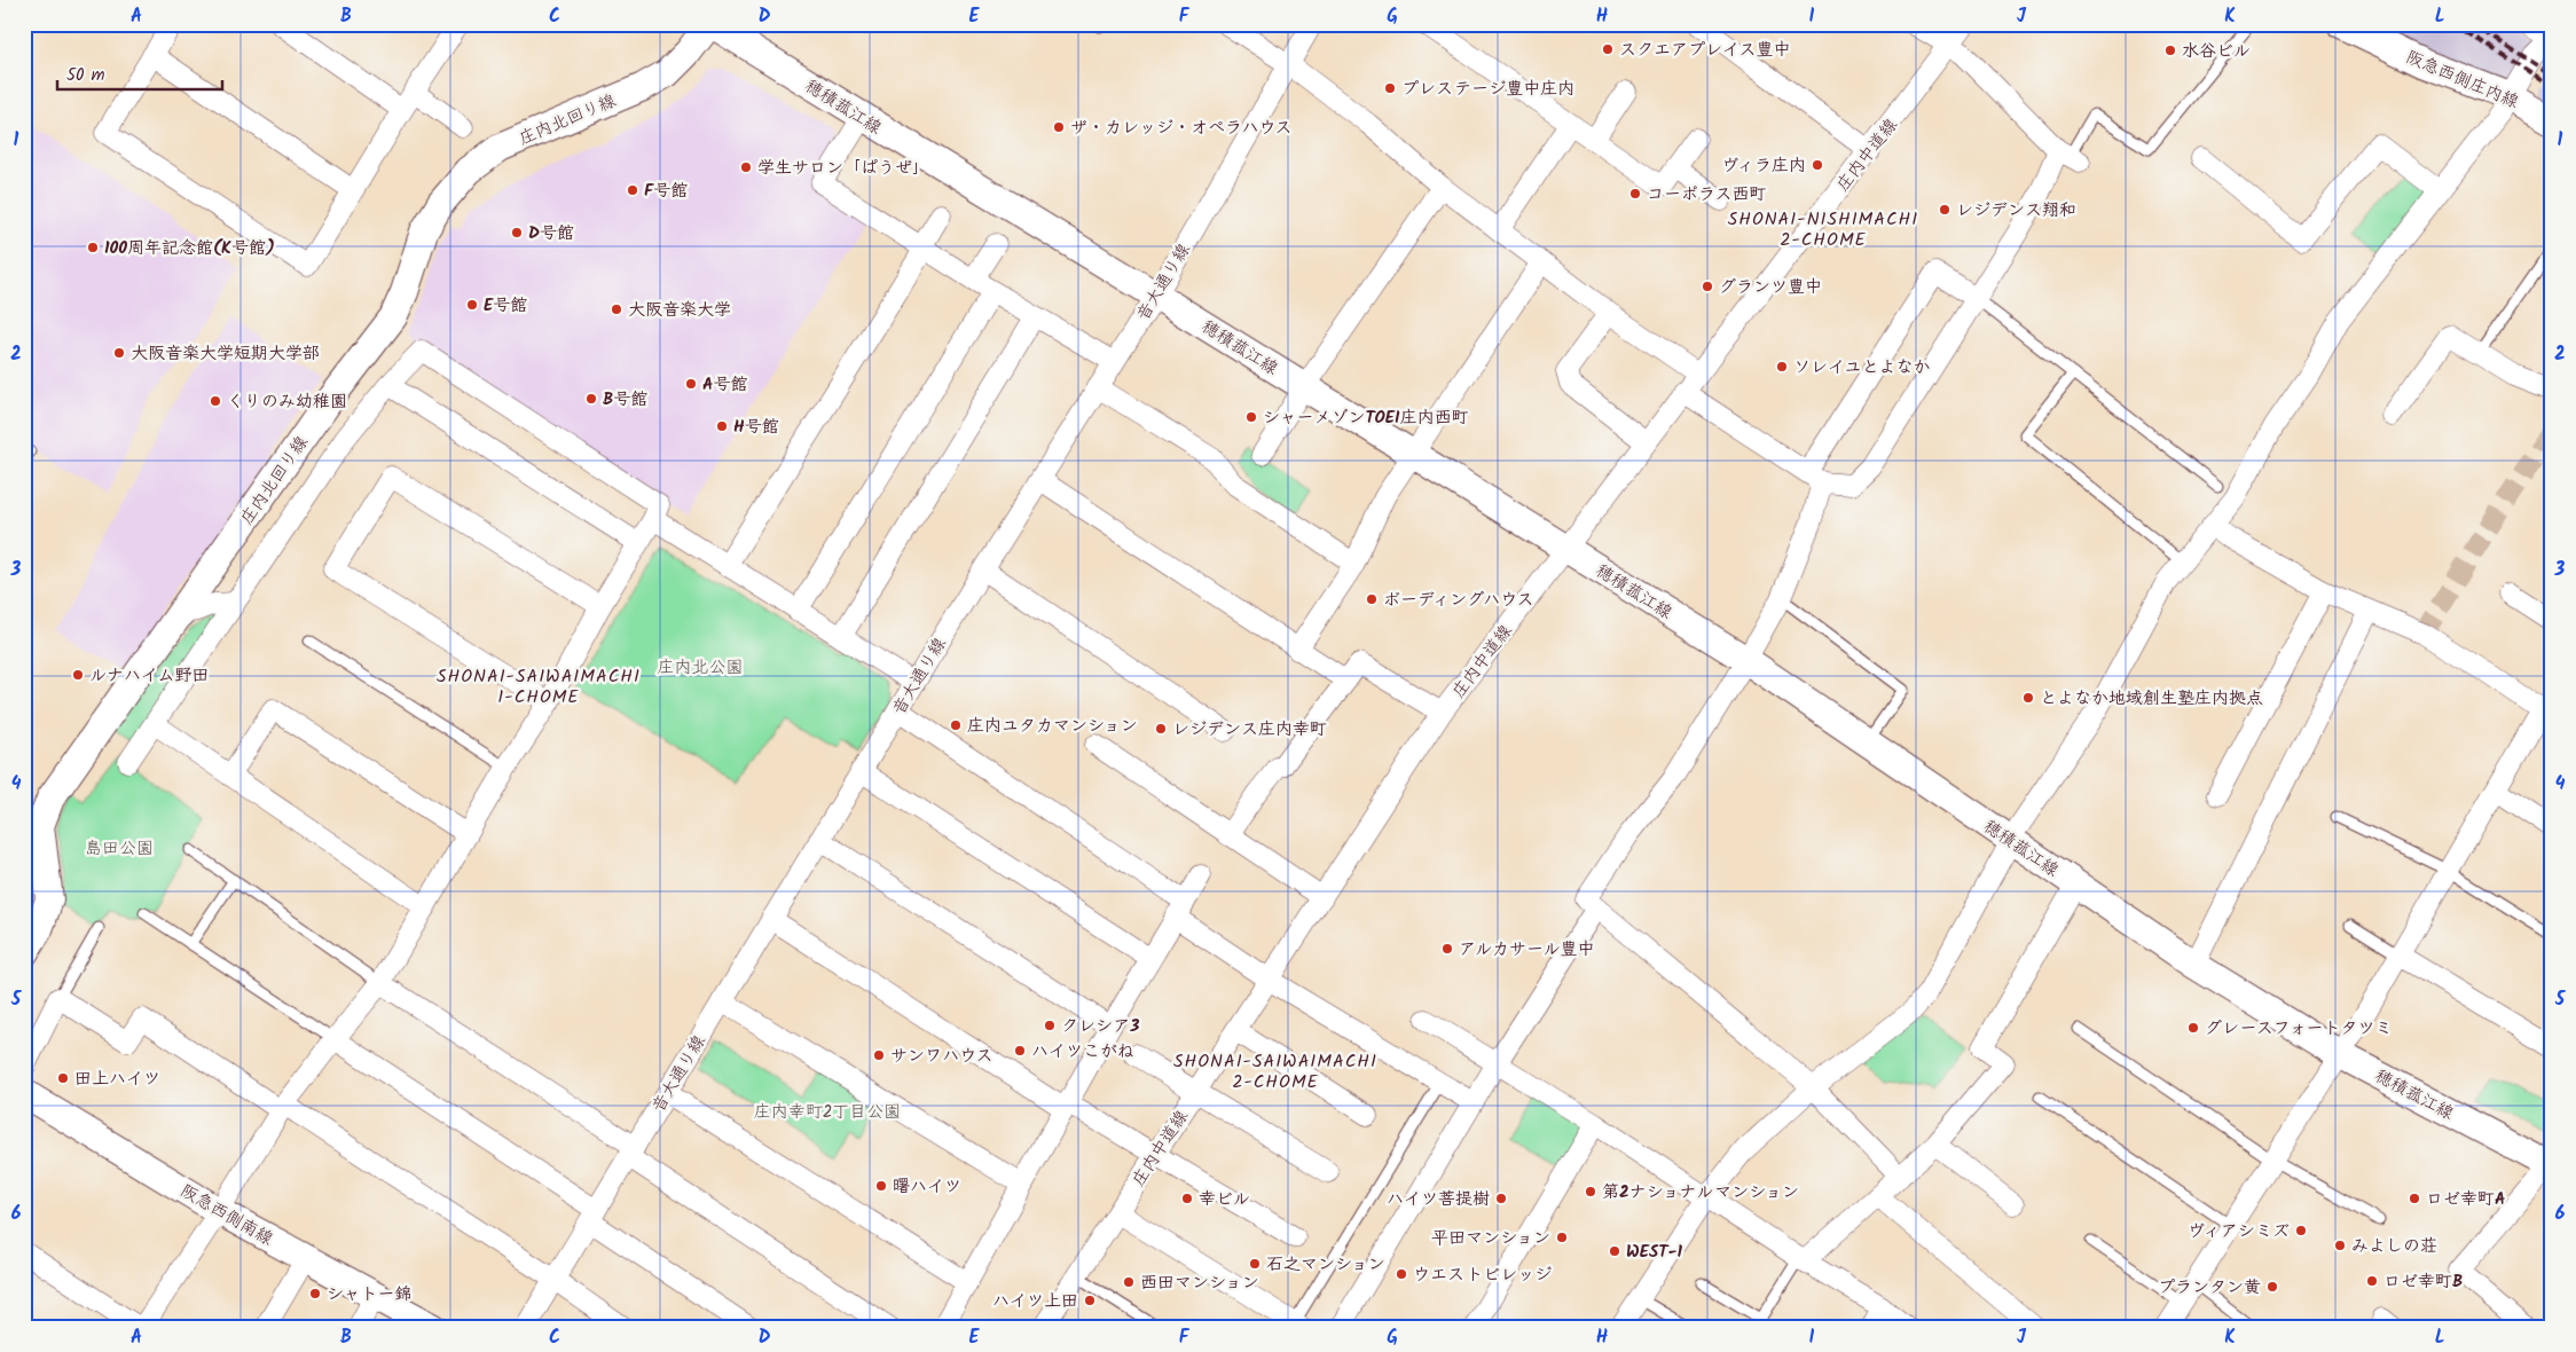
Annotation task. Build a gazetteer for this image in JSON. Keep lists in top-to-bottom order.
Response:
{
  "streets": {
    "street": [
      "阪急西側庄内線",
      "穂積菰江線",
      "庄内北回り線",
      "庄内中道線",
      "音大通り線",
      "阪急西側南線"
    ]
  },
  "crossings": [
    ["穂積菰江線", "庄内北回り線"],
    ["穂積菰江線", "庄内中道線"],
    ["穂積菰江線", "音大通り線"]
  ],
  "districts": ["SHONAI-NISHIMACHI 2-CHOME", "SHONAI-SAIWAIMACHI 1-CHOME", "SHONAI-SAIWAIMACHI 2-CHOME"],
  "parks": ["庄内北公園", "島田公園", "庄内幸町2丁目公園"],
  "places": [
    "スクエアプレイス豊中",
    "水谷ビル",
    "プレステージ豊中庄内",
    "ザ・カレッジ・オペラハウス",
    "ヴィラ庄内",
    "学生サロン「ぱうぜ」",
    "F号館",
    "コーポラス西町",
    "レジデンス翔和",
    "D号館",
    "100周年記念館(K号館)",
    "グランツ豊中",
    "E号館",
    "大阪音楽大学",
    "大阪音楽大学短期大学部",
    "ソレイユとよなか",
    "A号館",
    "B号館",
    "くりのみ幼稚園",
    "シャーメゾンTOEI庄内西町",
    "H号館",
    "ボーディングハウス",
    "ルナハイム野田",
    "とよなか地域創生塾庄内拠点",
    "庄内ユタカマンション",
    "レジデンス庄内幸町",
    "アルカサール豊中",
    "クレシア3",
    "グレースフォートタツミ",
    "ハイツこがね",
    "サンワハウス",
    "田上ハイツ",
    "曙ハイツ",
    "第2ナショナルマンション",
    "幸ビル",
    "ハイツ菩提樹",
    "ロゼ幸町A",
    "ヴィアシミズ",
    "平田マンション",
    "みよしの荘",
    "WEST-1",
    "石之マンション",
    "ウエストビレッジ",
    "ロゼ幸町B",
    "西田マンション",
    "プランタン黄",
    "シャトー錦",
    "ハイツ上田"
  ],
  "scale_bar": "50 m",
  "grid": {
    "columns": [
      "A",
      "B",
      "C",
      "D",
      "E",
      "F",
      "G",
      "H",
      "I",
      "J",
      "K",
      "L"
    ],
    "rows": [
      "1",
      "2",
      "3",
      "4",
      "5",
      "6"
    ]
  }
}
